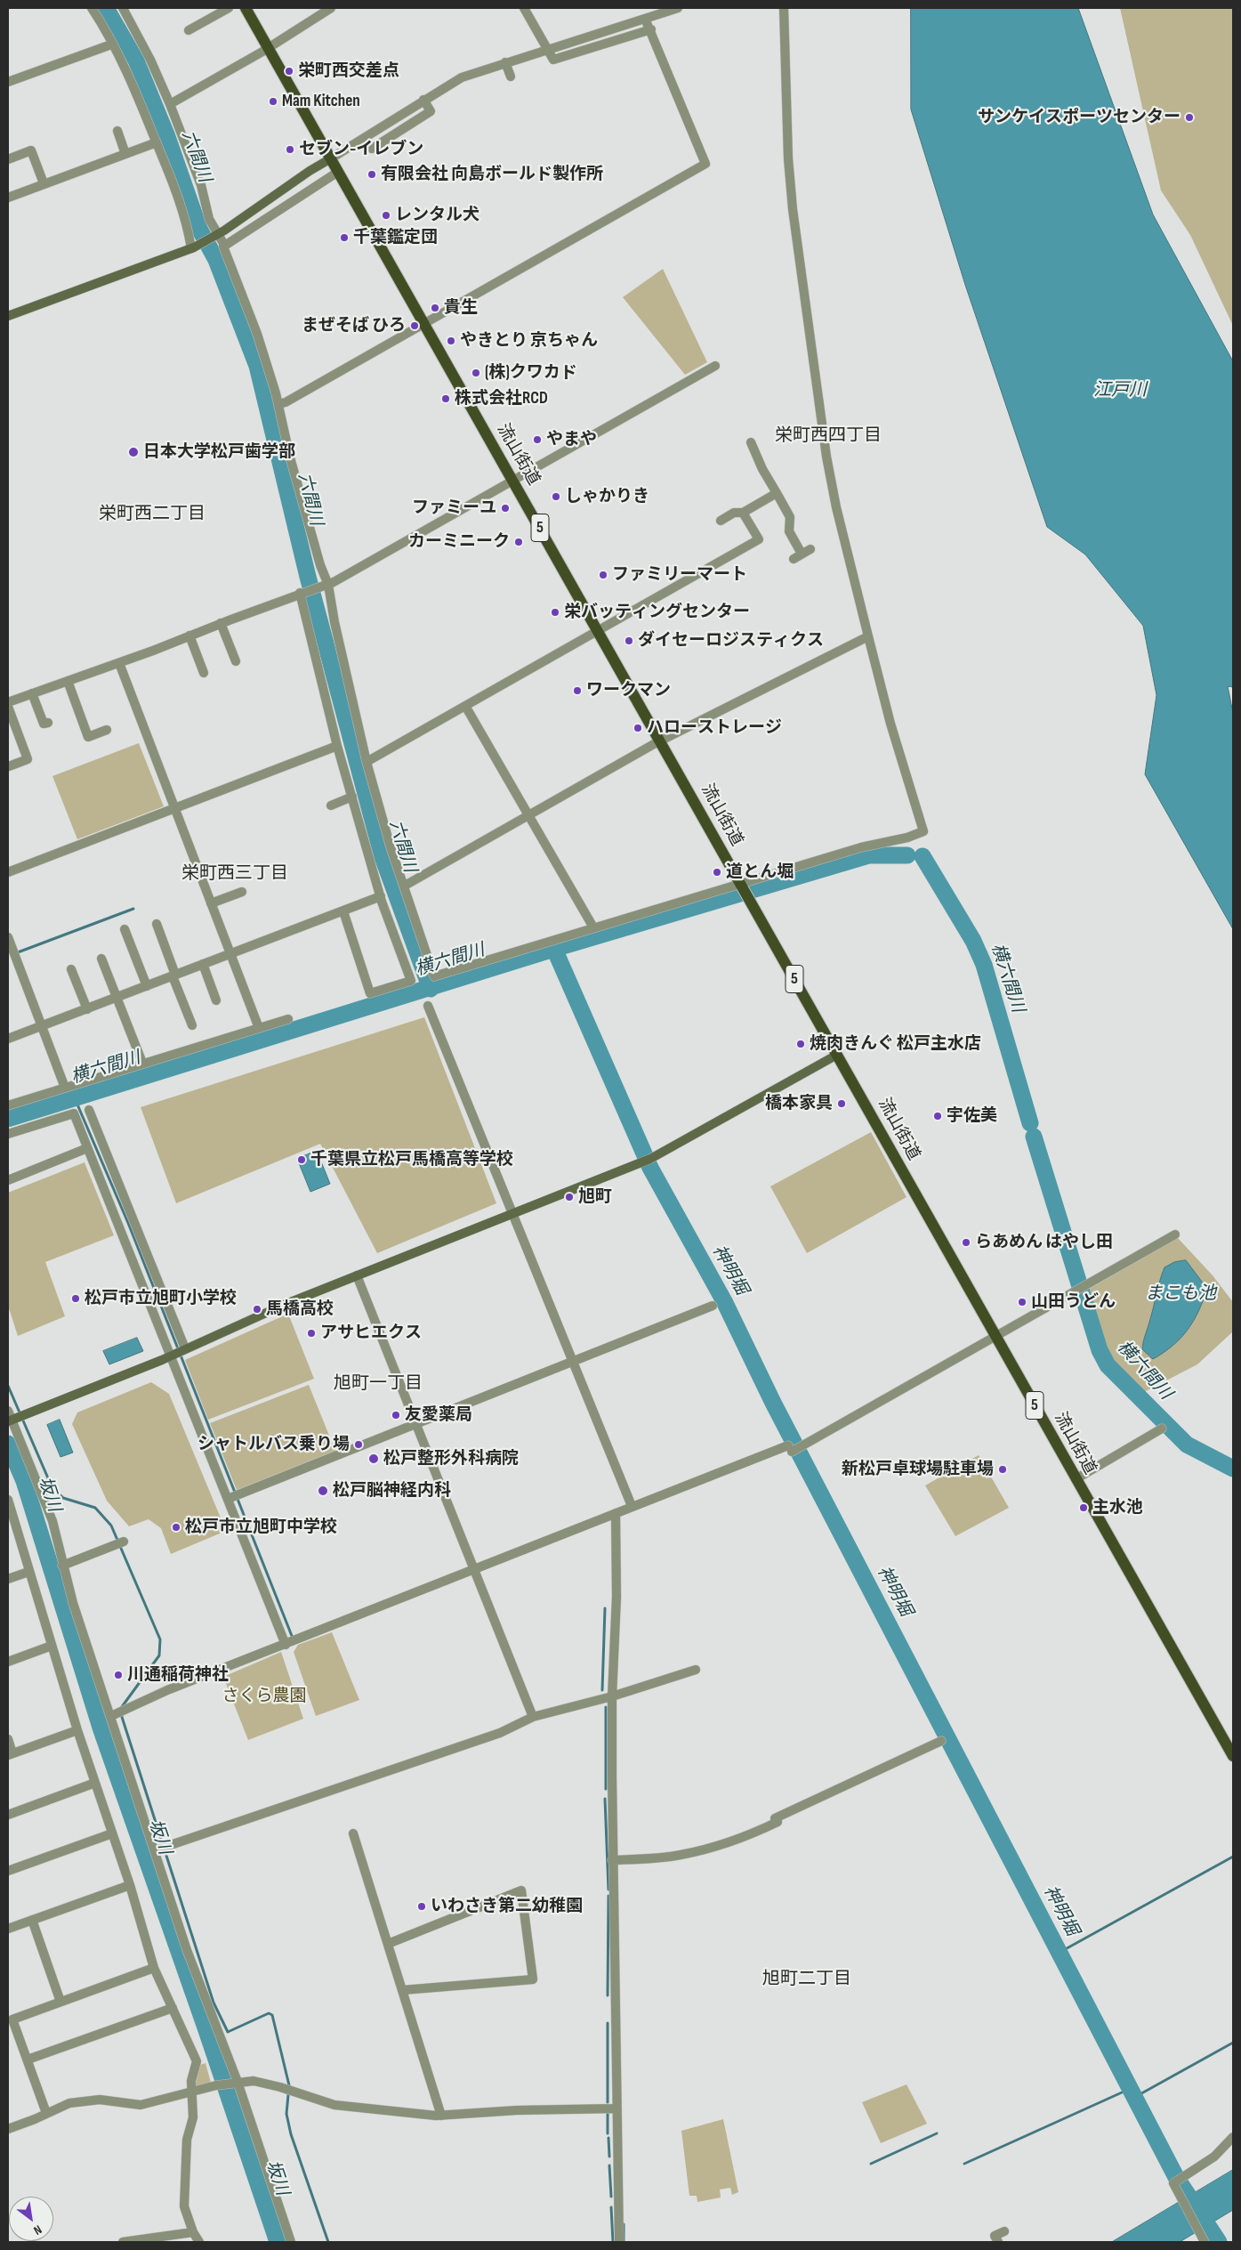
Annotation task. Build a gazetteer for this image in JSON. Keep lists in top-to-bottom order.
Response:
{
  "streets": {
    "main road": ["流山街道", "5"]
  },
  "districts": [
    "栄町西四丁目",
    "栄町西二丁目",
    "栄町西三丁目",
    "旭町一丁目",
    "旭町二丁目"
  ],
  "water": [
    "六間川",
    "江戸川",
    "横六間川",
    "神明堀",
    "まこも池",
    "坂川"
  ],
  "parks": ["さくら農園"],
  "places": [
    "栄町西交差点",
    "Mam Kitchen",
    "サンケイスポーツセンター",
    "セブン-イレブン",
    "有限会社 向島ボールド製作所",
    "レンタル犬",
    "千葉鑑定団",
    "貴生",
    "まぜそば ひろ",
    "やきとり 京ちゃん",
    "(株)クワカド",
    "株式会社RCD",
    "やまや",
    "日本大学松戸歯学部",
    "しゃかりき",
    "ファミーユ",
    "カーミニーク",
    "ファミリーマート",
    "栄バッティングセンター",
    "ダイセーロジスティクス",
    "ワークマン",
    "ハローストレージ",
    "道とん堀",
    "焼肉きんぐ 松戸主水店",
    "橋本家具",
    "宇佐美",
    "千葉県立松戸馬橋高等学校",
    "旭町",
    "らあめん はやし田",
    "松戸市立旭町小学校",
    "山田うどん",
    "馬橋高校",
    "アサヒエクス",
    "友愛薬局",
    "シャトルバス乗り場",
    "松戸整形外科病院",
    "新松戸卓球場駐車場",
    "松戸脳神経内科",
    "主水池",
    "松戸市立旭町中学校",
    "川通稲荷神社",
    "いわさき第二幼稚園"
  ],
  "north": "bottom right"
}
